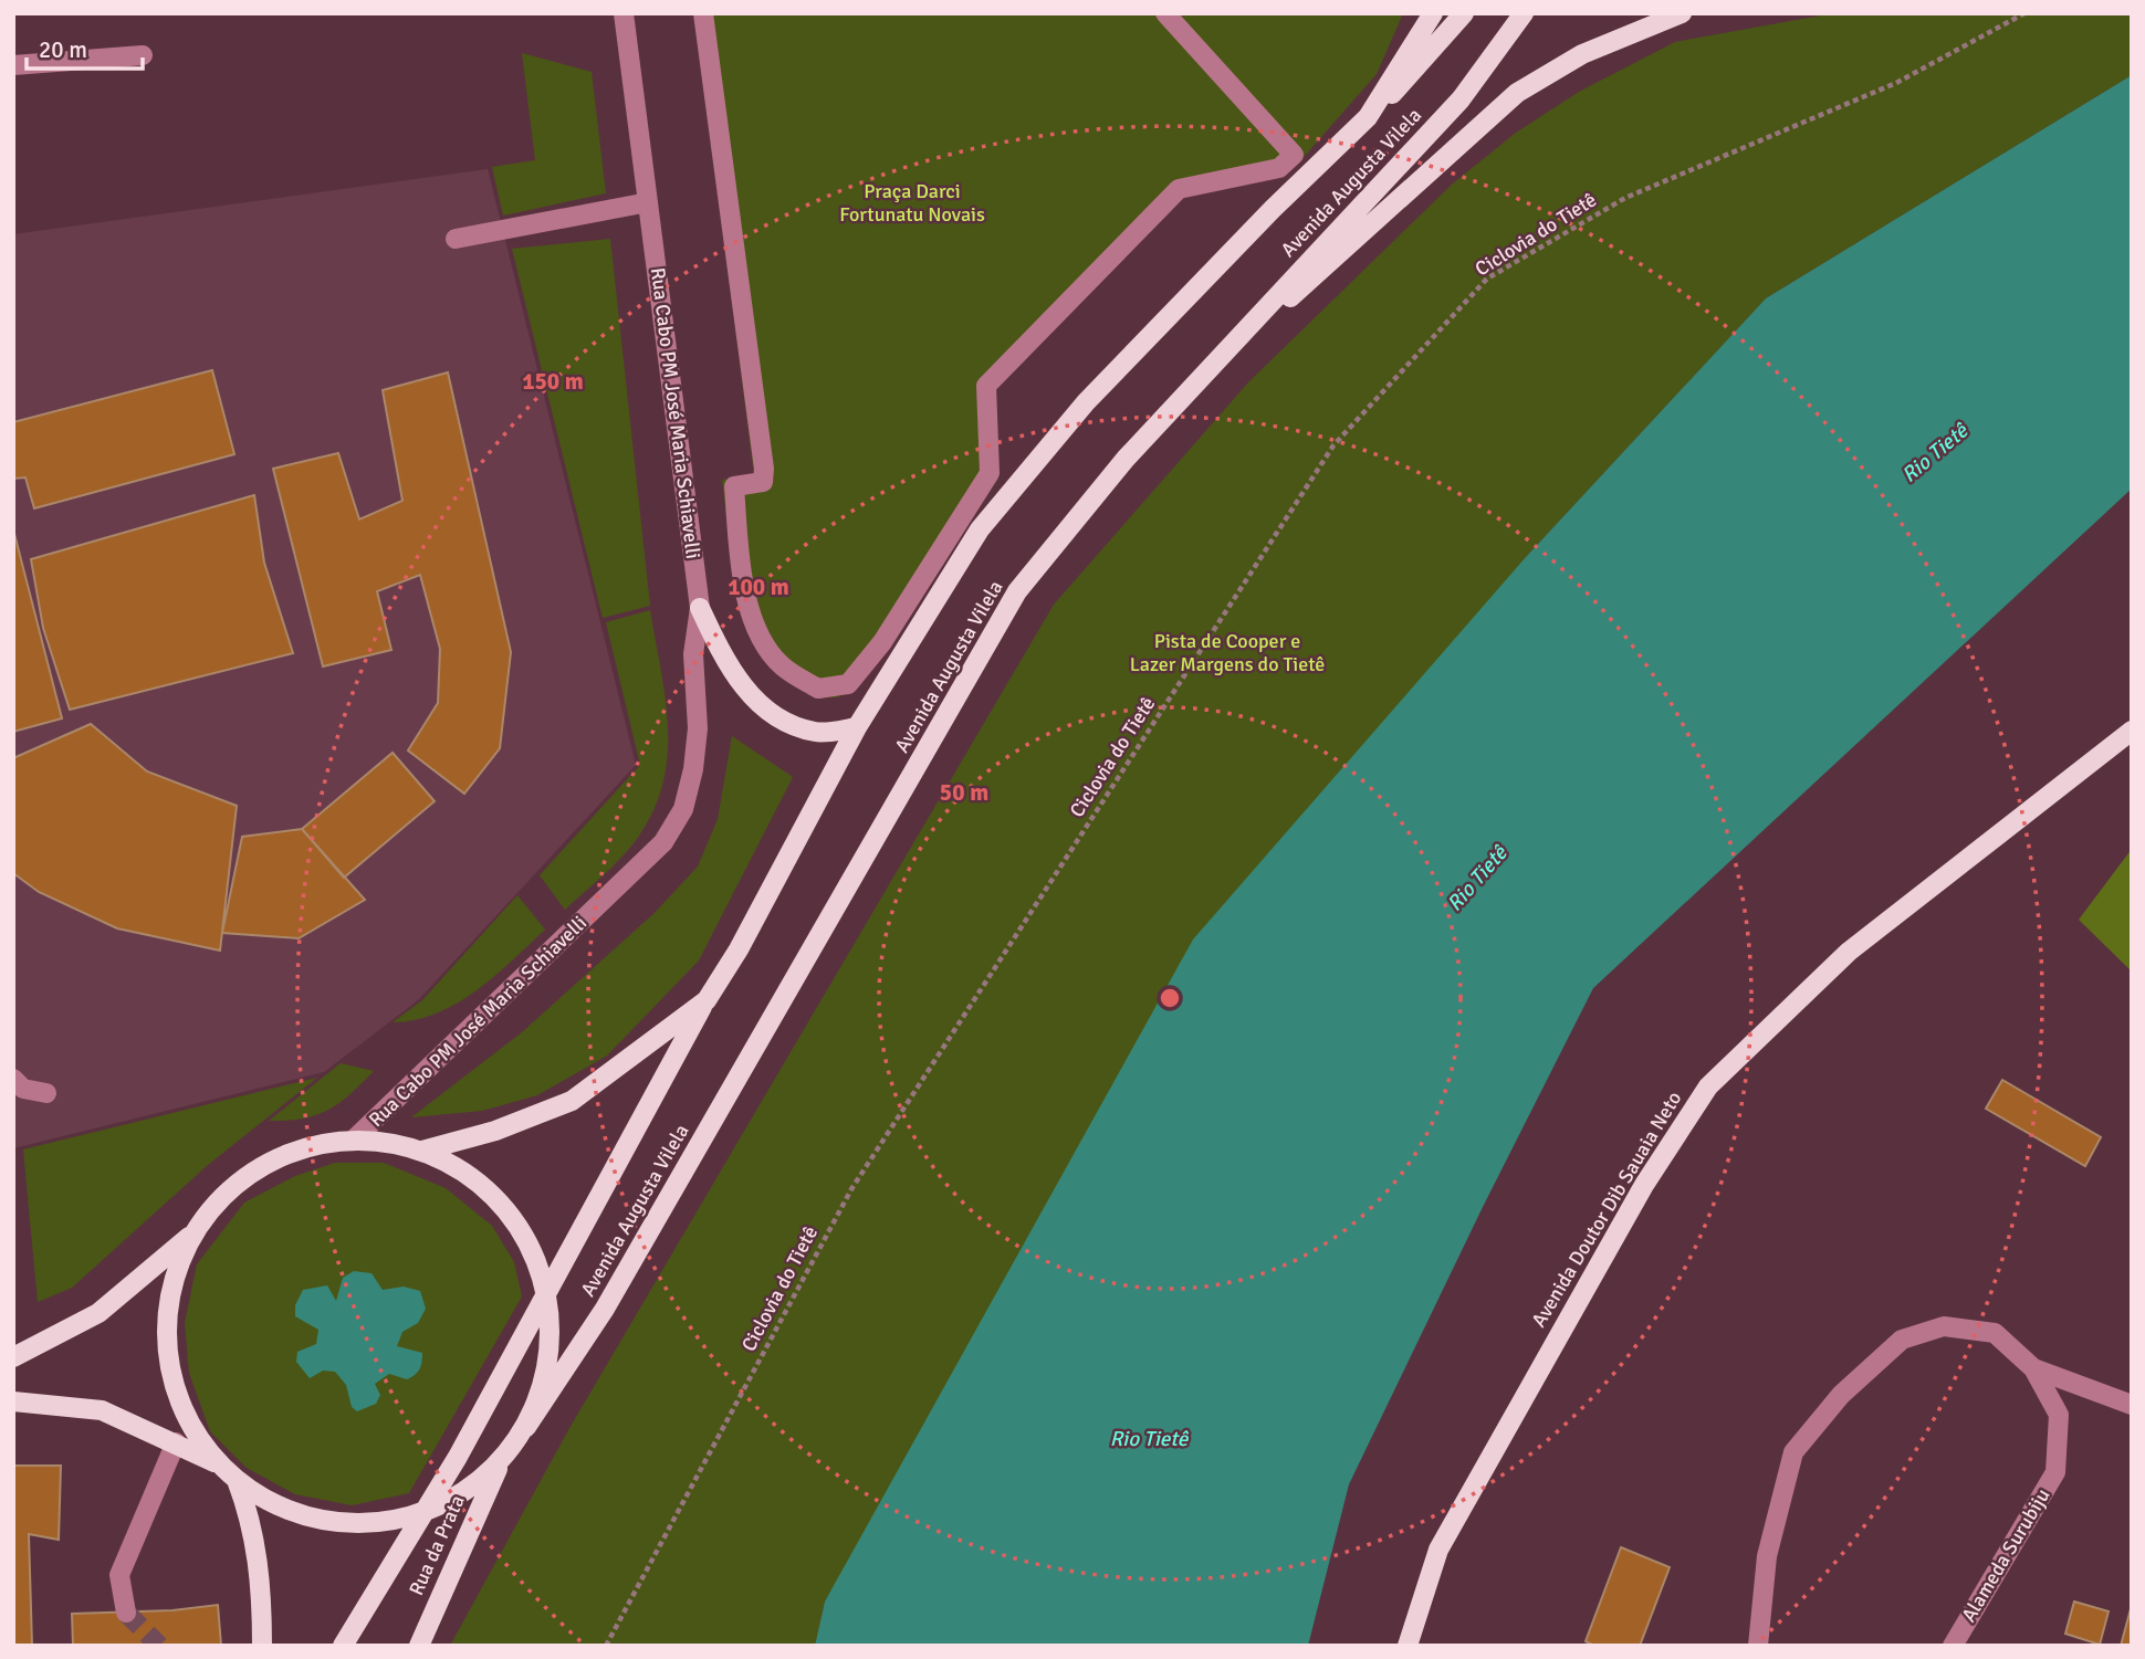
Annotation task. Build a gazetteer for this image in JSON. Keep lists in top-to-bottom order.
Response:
{
  "streets": {
    "main road": ["Avenida Augusta Vilela", "Avenida Doutor Dib Sauaia Neto", "Rua da Prata"],
    "street": ["Rua Cabo PM José Maria Schiavelli", "Alameda Surubiju"],
    "path": ["Ciclovia do Tietê"]
  },
  "water": ["Rio Tietê"],
  "parks": ["Praça Darci Fortunatu Novais", "Pista de Cooper e Lazer Margens do Tietê"],
  "scale_bar": "20 m",
  "rings": ["150 m", "100 m", "50 m"]
}
